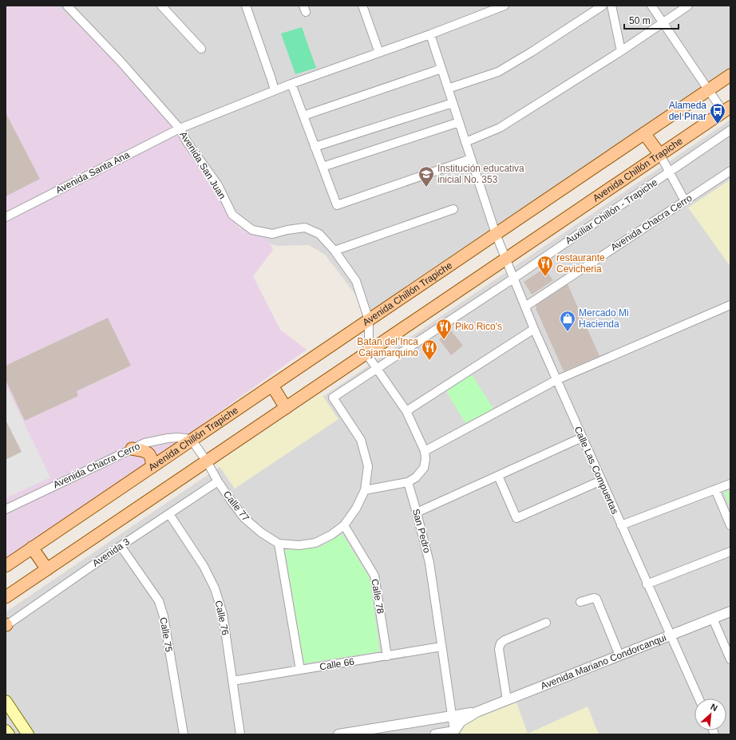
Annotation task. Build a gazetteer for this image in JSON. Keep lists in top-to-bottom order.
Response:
{
  "streets": {
    "main road": ["Avenida Chillón Trapiche"],
    "street": [
      "Avenida San Juan",
      "Avenida Santa Ana",
      "Auxiliar Chillón - Trapiche",
      "Avenida Chacra Cerro",
      "Calle Las Compuertas",
      "Calle 77",
      "San Pedro",
      "Avenida 3",
      "Calle 78",
      "Calle 76",
      "Calle 75",
      "Avenida Mariano Condorcanqui",
      "Calle 66"
    ]
  },
  "crossings": [
    ["Avenida San Juan", "Avenida Chillón Trapiche"],
    ["Avenida San Juan", "Avenida Santa Ana"],
    ["Avenida Chillón Trapiche", "Avenida Chacra Cerro"],
    ["Avenida Chillón Trapiche", "Calle Las Compuertas"],
    ["Avenida Chillón Trapiche", "Calle 77"],
    ["Avenida Santa Ana", "Calle Las Compuertas"],
    ["Auxiliar Chillón - Trapiche", "Calle Las Compuertas"],
    ["Auxiliar Chillón - Trapiche", "Calle 77"],
    ["Avenida Chacra Cerro", "Calle Las Compuertas"],
    ["Avenida Chacra Cerro", "Calle 77"],
    ["Calle Las Compuertas", "Avenida Mariano Condorcanqui"],
    ["Calle 77", "Avenida 3"],
    ["Calle 77", "Calle 78"],
    ["San Pedro", "Avenida Mariano Condorcanqui"],
    ["San Pedro", "Calle 66"],
    ["Avenida 3", "Calle 76"],
    ["Avenida 3", "Calle 75"],
    ["Calle 78", "Calle 66"],
    ["Calle 76", "Calle 66"]
  ],
  "places": {
    "bus stop": ["Alameda del Pinar"],
    "school or university": ["Institución educativa inicial No. 353"],
    "restaurant": ["restaurante Cevicheria", "Piko Rico's", "Batan del Inca Cajamarquino"],
    "shop": ["Mercado Mi Hacienda"]
  },
  "scale_bar": "50 m",
  "north": "top right"
}
